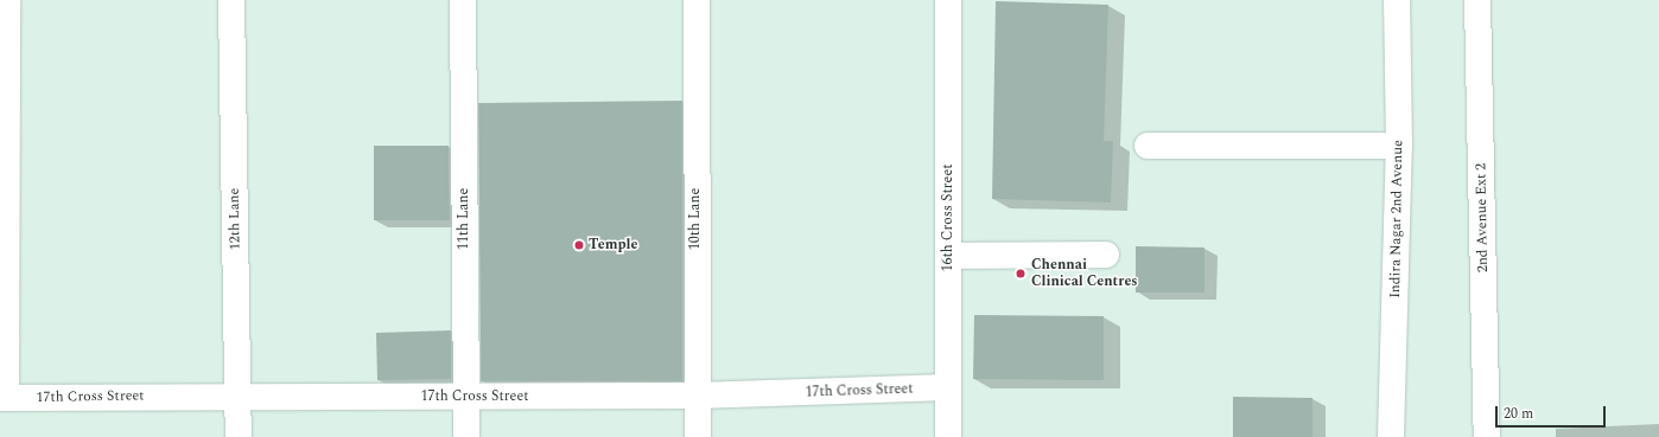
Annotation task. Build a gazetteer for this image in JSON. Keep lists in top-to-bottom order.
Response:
{
  "streets": {
    "street": [
      "16th Cross Street",
      "2nd Avenue Ext 2",
      "12th Lane",
      "11th Lane",
      "10th Lane",
      "Indira Nagar 2nd Avenue",
      "17th Cross Street"
    ]
  },
  "crossings": [
    ["16th Cross Street", "17th Cross Street"],
    ["12th Lane", "17th Cross Street"],
    ["11th Lane", "17th Cross Street"],
    ["10th Lane", "17th Cross Street"]
  ],
  "places": ["Temple", "Chennai Clinical Centres"],
  "scale_bar": "20 m"
}
